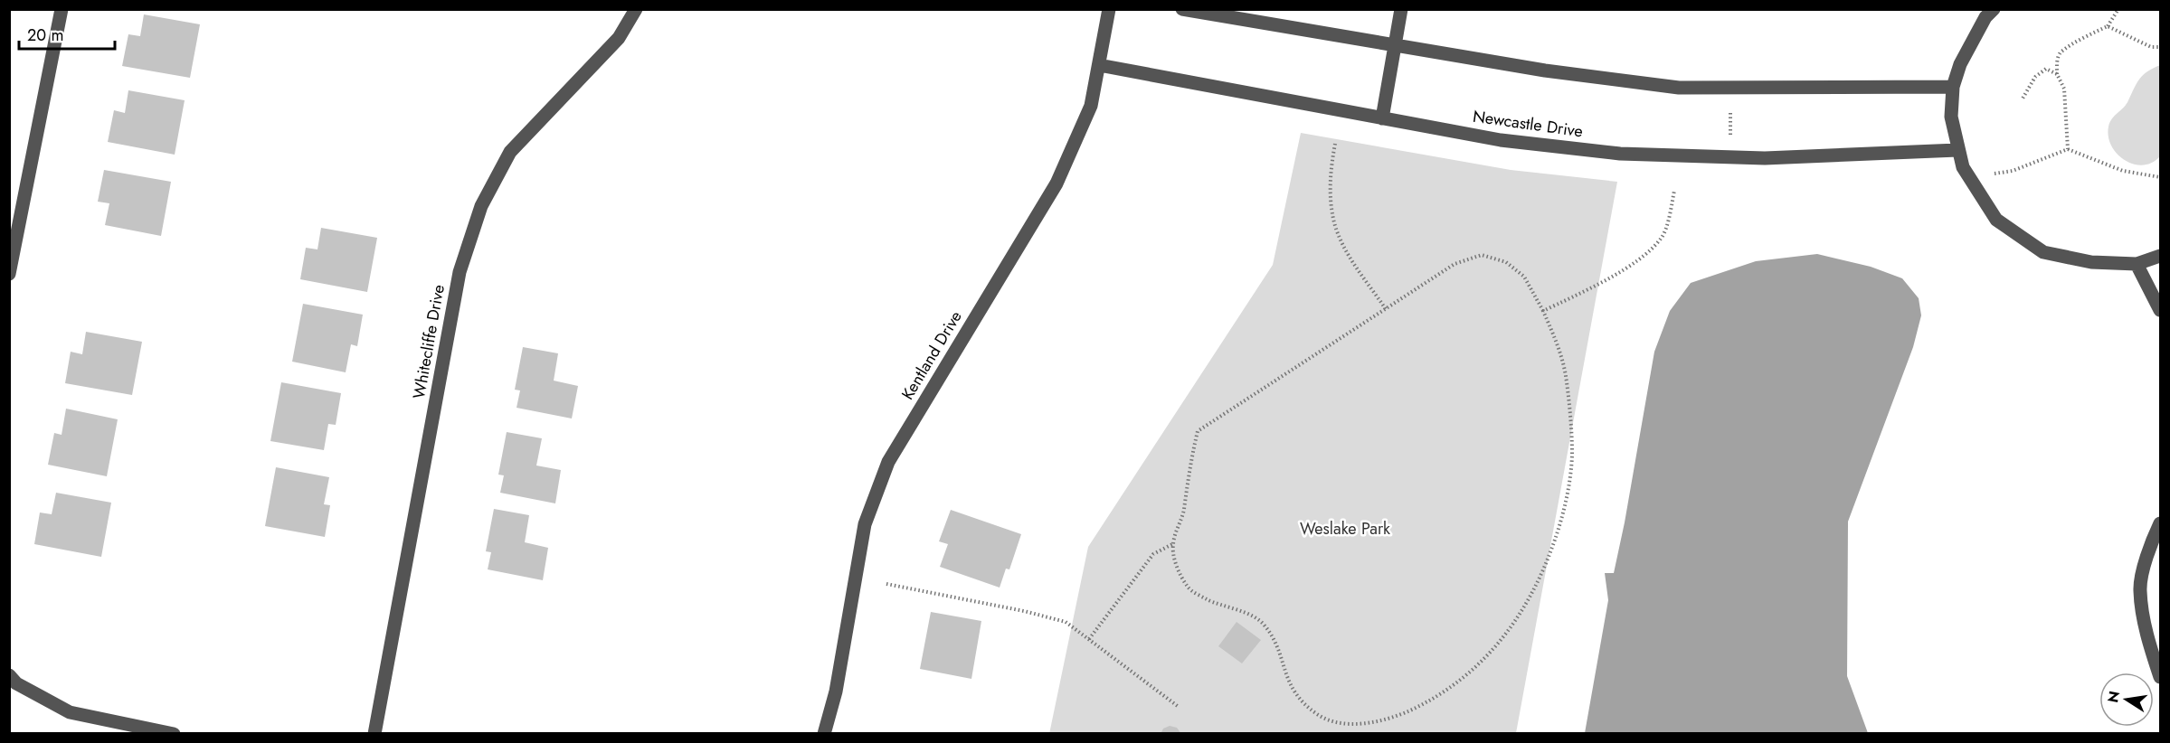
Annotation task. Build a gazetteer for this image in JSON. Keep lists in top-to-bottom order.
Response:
{
  "streets": {
    "street": ["Newcastle Drive", "Whitecliffe Drive", "Kentland Drive"]
  },
  "crossings": [
    ["Newcastle Drive", "Kentland Drive"]
  ],
  "parks": ["Weslake Park"],
  "scale_bar": "20 m",
  "north": "left"
}
